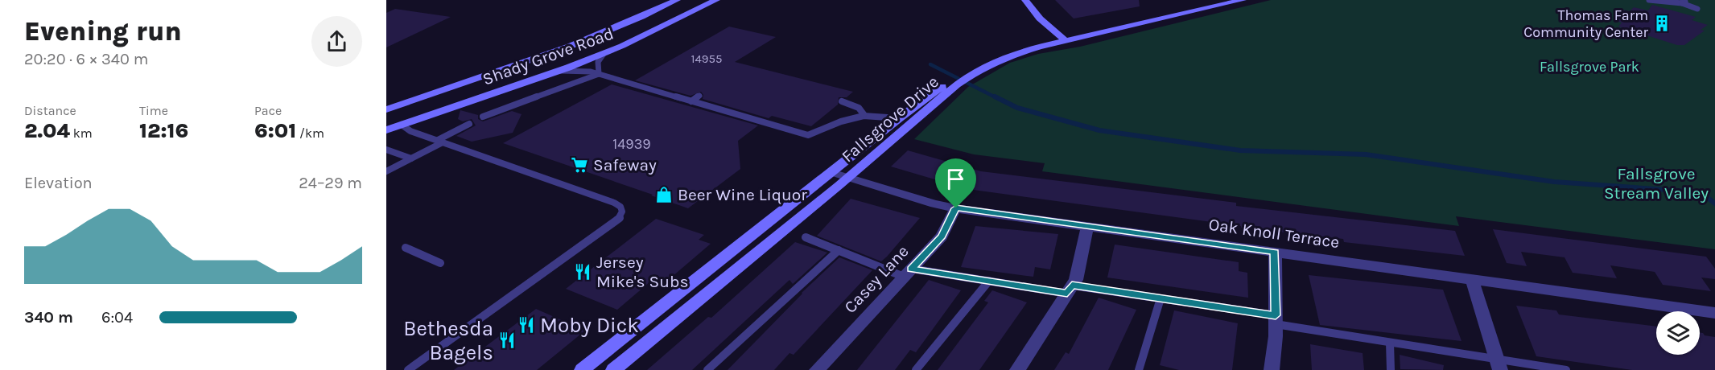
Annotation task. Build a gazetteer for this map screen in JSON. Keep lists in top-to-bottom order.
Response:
{
  "streets": {
    "street": [
      "Shady Grove Road",
      "Fallsgrove Drive",
      "Oak Knoll Terrace",
      "Casey Lane"
    ]
  },
  "crossings": [
    ["Fallsgrove Drive", "Oak Knoll Terrace"],
    ["Oak Knoll Terrace", "Casey Lane"]
  ],
  "parks": ["Fallsgrove Park", "Fallsgrove Stream Valley"],
  "places": {
    "building": ["Thomas Farm Community Center"],
    "supermarket": ["Safeway"],
    "shop": ["Beer Wine Liquor"],
    "restaurant": ["Jersey Mike's Subs", "Moby Dick", "Bethesda Bagels"]
  },
  "house_numbers": ["14955", "14939"],
  "page": {
    "heading": ["Evening run", "20:20 · 6 × 340 m"],
    "stats": [
      ["Distance", "2.04 km"],
      ["Time", "12:16"],
      ["Pace", "6:01 /km"]
    ],
    "chart": ["Elevation", "24–29 m"],
    "list": [
      {
        "name": "340 m",
        "note": "6:04"
      }
    ]
  }
}
